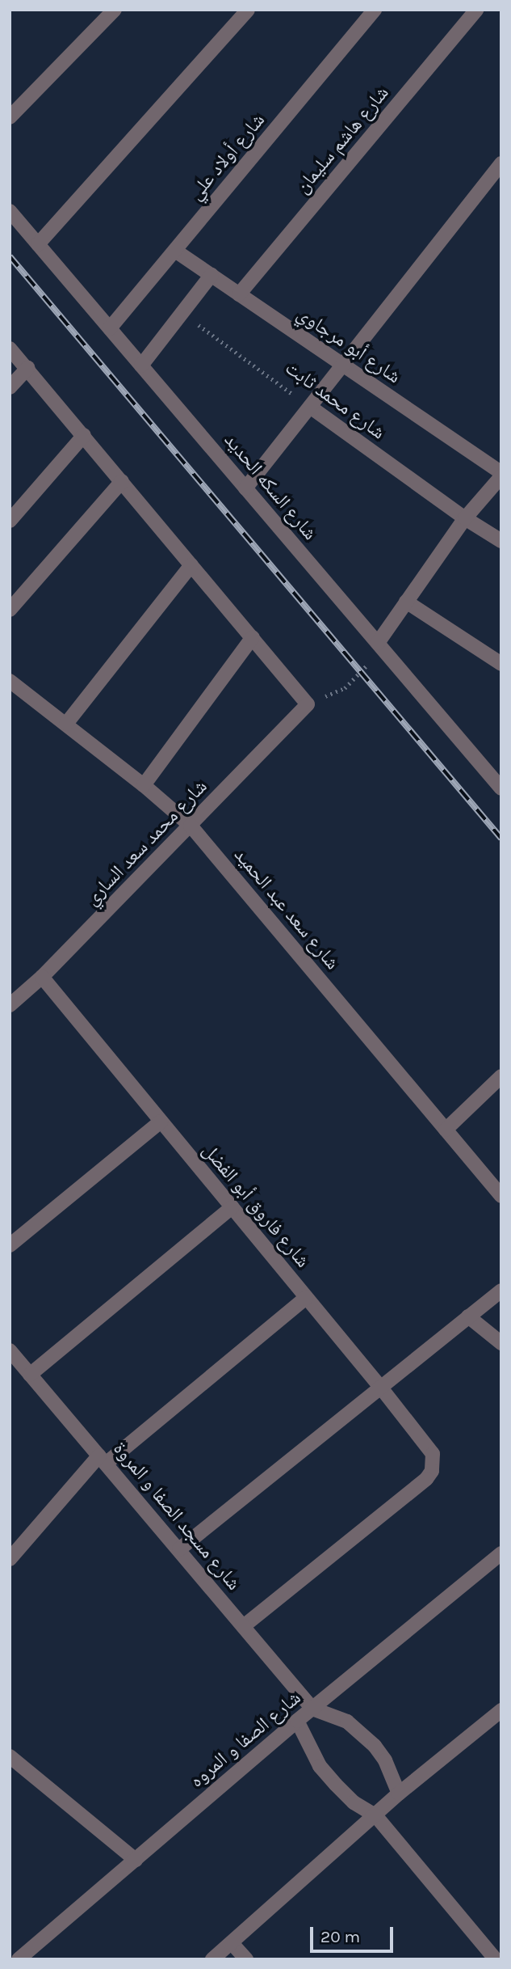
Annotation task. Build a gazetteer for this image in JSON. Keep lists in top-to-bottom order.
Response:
{
  "streets": {
    "street": [
      "شارع هاشم سليمان",
      "شارع أولاد علي",
      "شارع أبو مرجاوي",
      "شارع محمد ثابت",
      "شارع السكه الحديد",
      "شارع محمد سعد الساري",
      "شارع سعد عبد الحميد",
      "شارع فاروق أبو الفضل",
      "شارع مسجد الصفا و المروة",
      "شارع الصفا و المروه"
    ]
  },
  "crossings": [
    ["شارع هاشم سليمان", "شارع أبو مرجاوي"],
    ["شارع أولاد علي", "شارع أبو مرجاوي"],
    ["شارع أولاد علي", "شارع السكه الحديد"],
    ["شارع محمد سعد الساري", "شارع سعد عبد الحميد"],
    ["شارع محمد سعد الساري", "شارع فاروق أبو الفضل"],
    ["شارع فاروق أبو الفضل", "شارع مسجد الصفا و المروة"],
    ["شارع مسجد الصفا و المروة", "شارع الصفا و المروه"]
  ],
  "scale_bar": "20 m"
}
